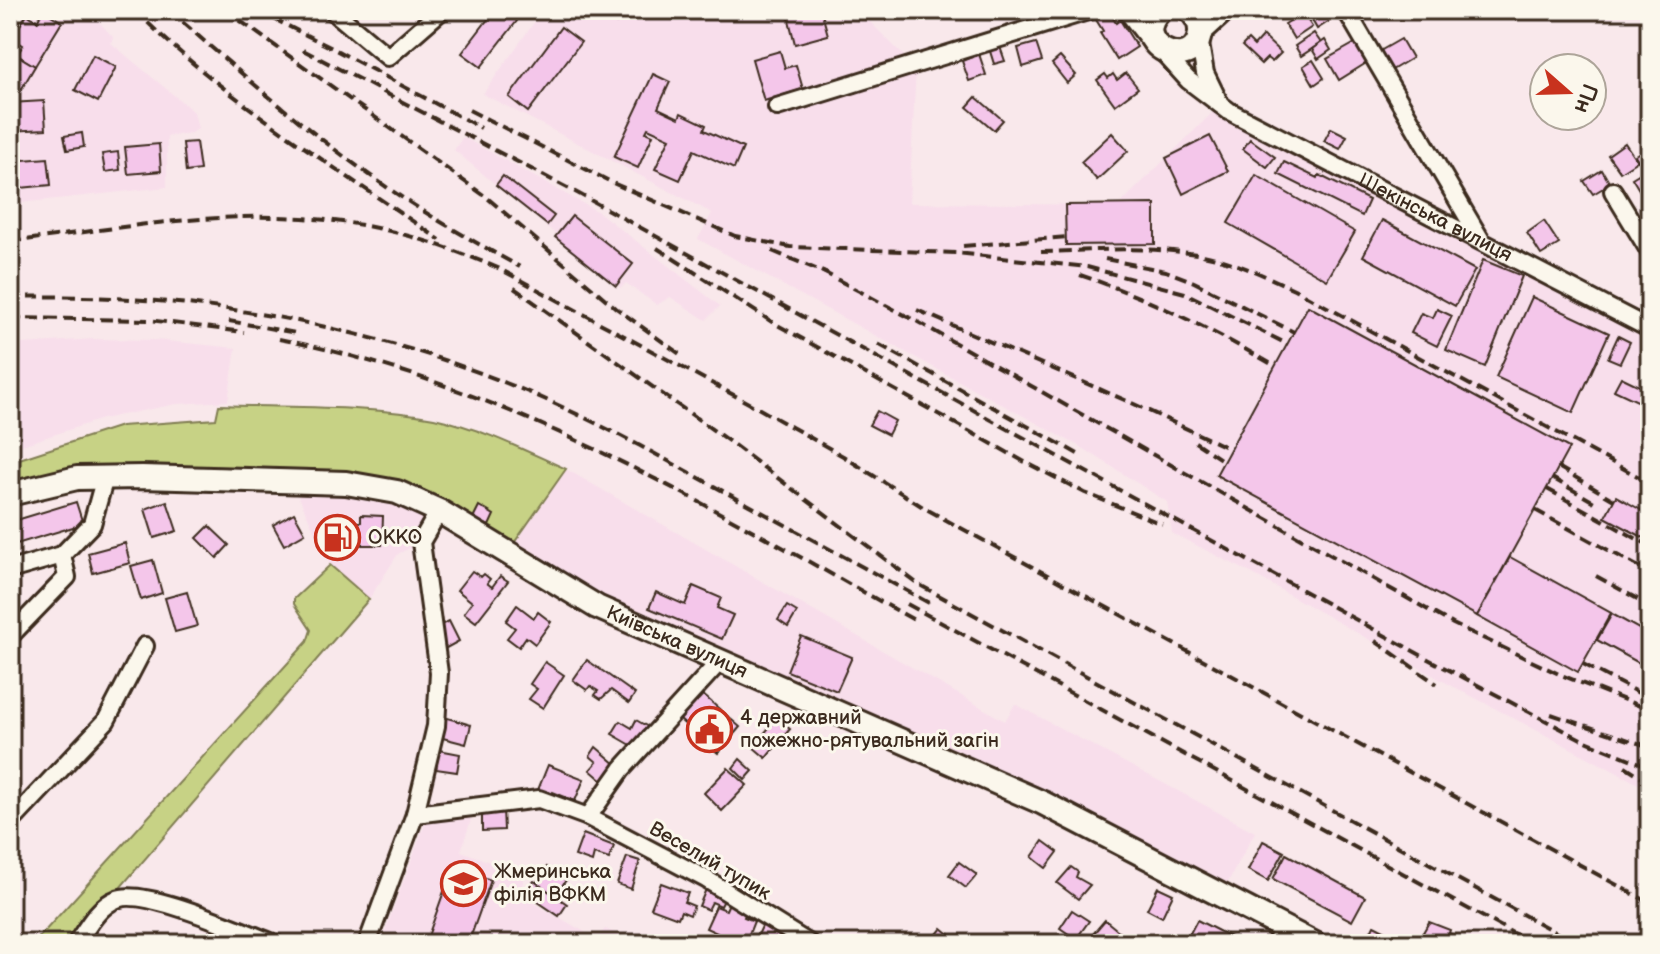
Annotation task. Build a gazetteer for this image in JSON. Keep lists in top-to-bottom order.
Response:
{
  "streets": {
    "street": ["Шекінська вулиця", "Київська вулиця", "Веселий тупик"]
  },
  "places": {
    "fuel station": ["ОККО"],
    "public building": ["4 державний пожежно-рятувальний загін"],
    "school or university": ["Жмеринська філія ВФКМ"]
  },
  "north": "right"
}
